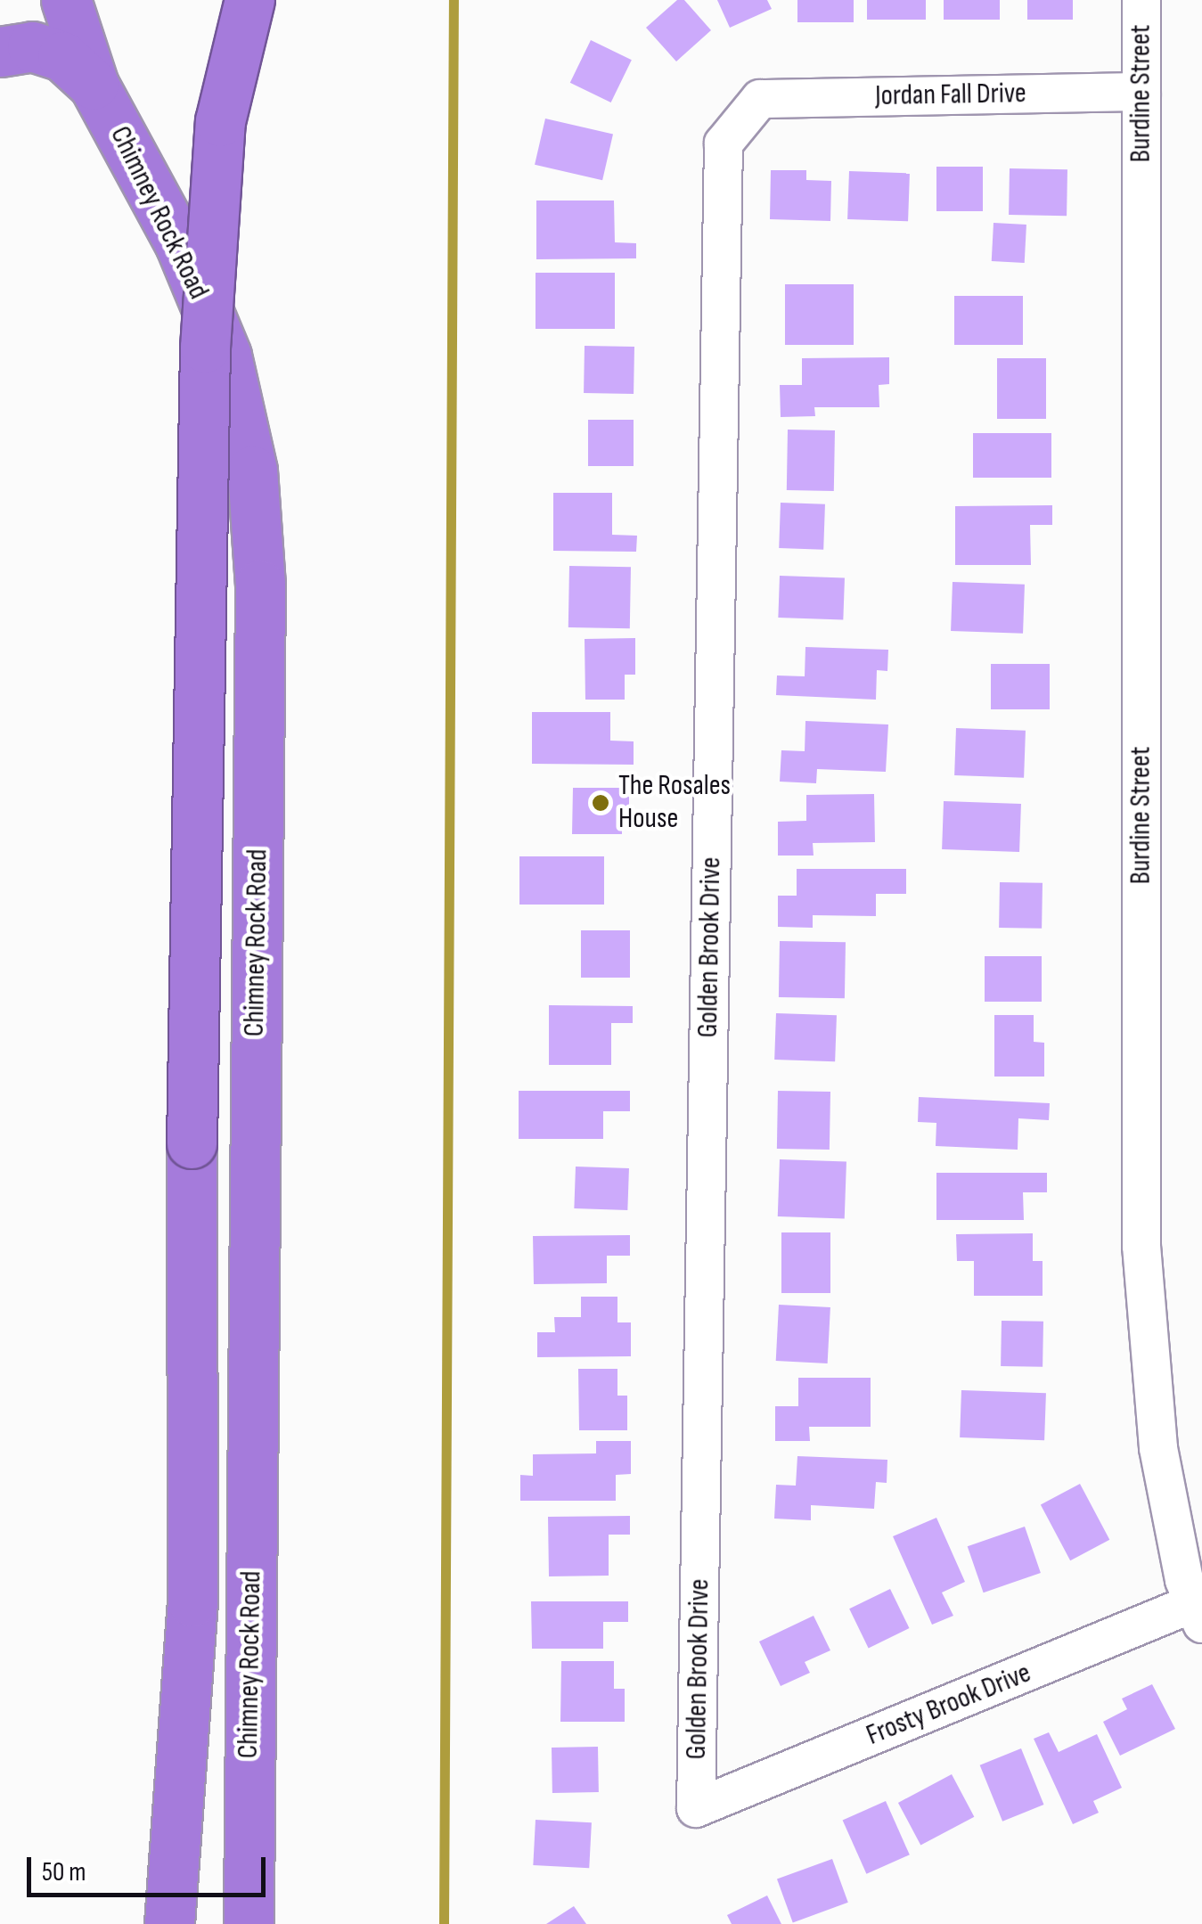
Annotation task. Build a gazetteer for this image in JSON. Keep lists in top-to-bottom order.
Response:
{
  "streets": {
    "highway": ["Chimney Rock Road"],
    "street": [
      "Burdine Street",
      "Jordan Fall Drive",
      "Golden Brook Drive",
      "Frosty Brook Drive"
    ]
  },
  "crossings": [
    ["Burdine Street", "Jordan Fall Drive"],
    ["Burdine Street", "Frosty Brook Drive"],
    ["Jordan Fall Drive", "Golden Brook Drive"],
    ["Golden Brook Drive", "Frosty Brook Drive"]
  ],
  "places": ["The Rosales House"],
  "scale_bar": "50 m"
}
